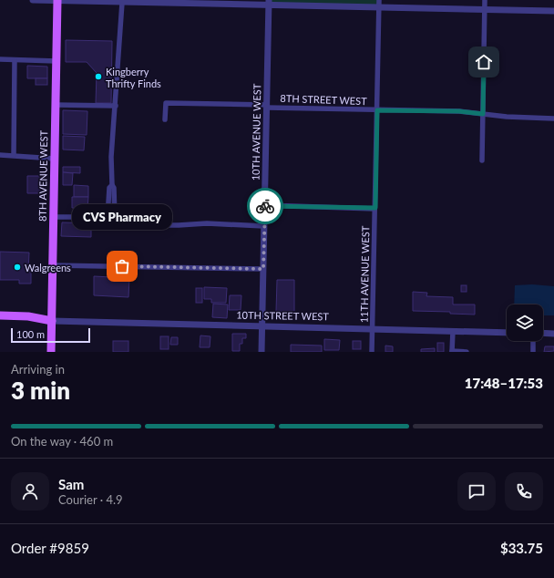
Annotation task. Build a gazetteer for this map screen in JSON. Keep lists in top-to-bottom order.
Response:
{
  "streets": {
    "main road": ["8TH AVENUE WEST", "10TH STREET WEST"],
    "street": ["8TH STREET WEST", "10TH AVENUE WEST", "11TH AVENUE WEST"]
  },
  "crossings": [
    ["8TH STREET WEST", "10TH AVENUE WEST"],
    ["8TH STREET WEST", "11TH AVENUE WEST"],
    ["10TH AVENUE WEST", "10TH STREET WEST"],
    ["8TH AVENUE WEST", "10TH STREET WEST"],
    ["11TH AVENUE WEST", "10TH STREET WEST"]
  ],
  "places": ["Kingberry Thrifty Finds", "CVS Pharmacy", "Walgreens"],
  "scale_bar": "100 m",
  "page": {
    "bubble": "CVS Pharmacy",
    "scale": "100 m",
    "heading": ["3 min", "Arriving in", "17:48–17:53"],
    "panel": [
      "Sam",
      "Courier · 4.9",
      "Order #9859",
      "$33.75"
    ],
    "bar": "On the way · 460 m"
  }
}
